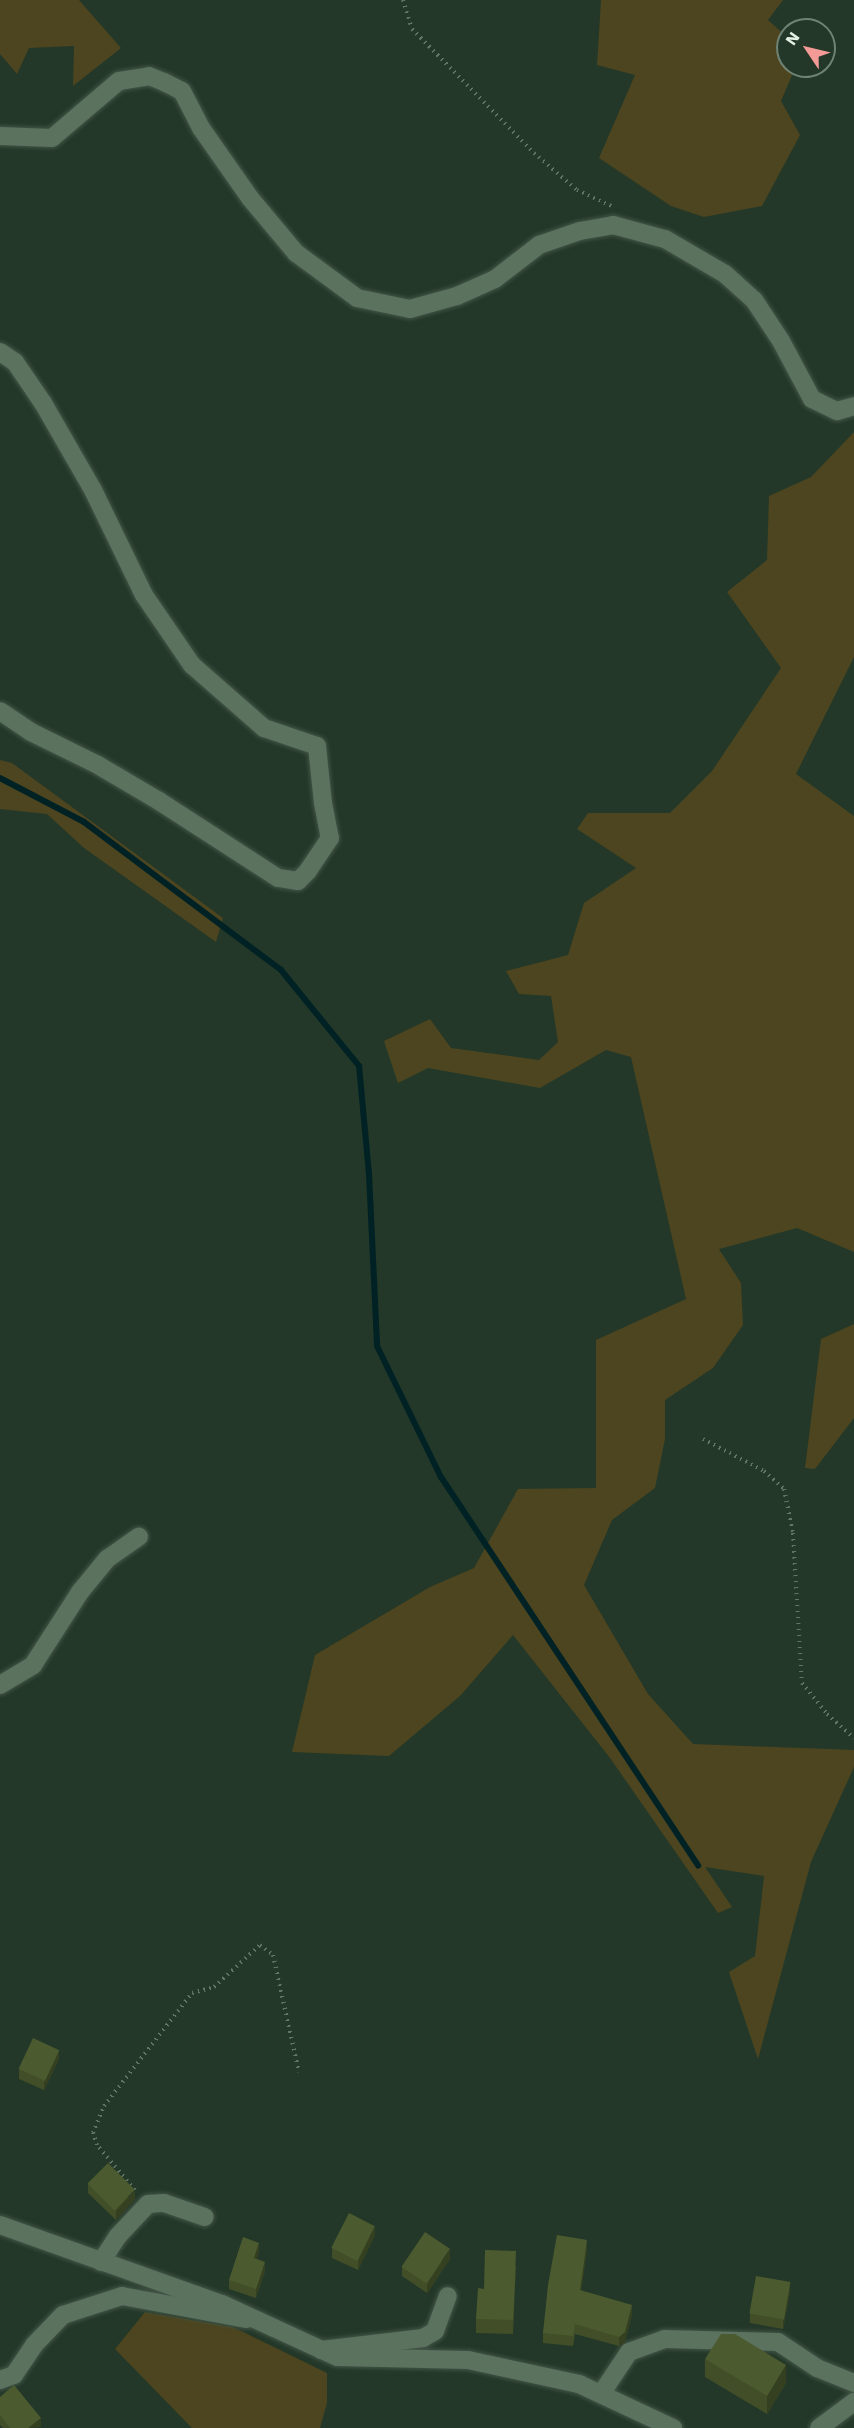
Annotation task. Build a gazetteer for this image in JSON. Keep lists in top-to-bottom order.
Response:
{
  "north": "top left"
}
